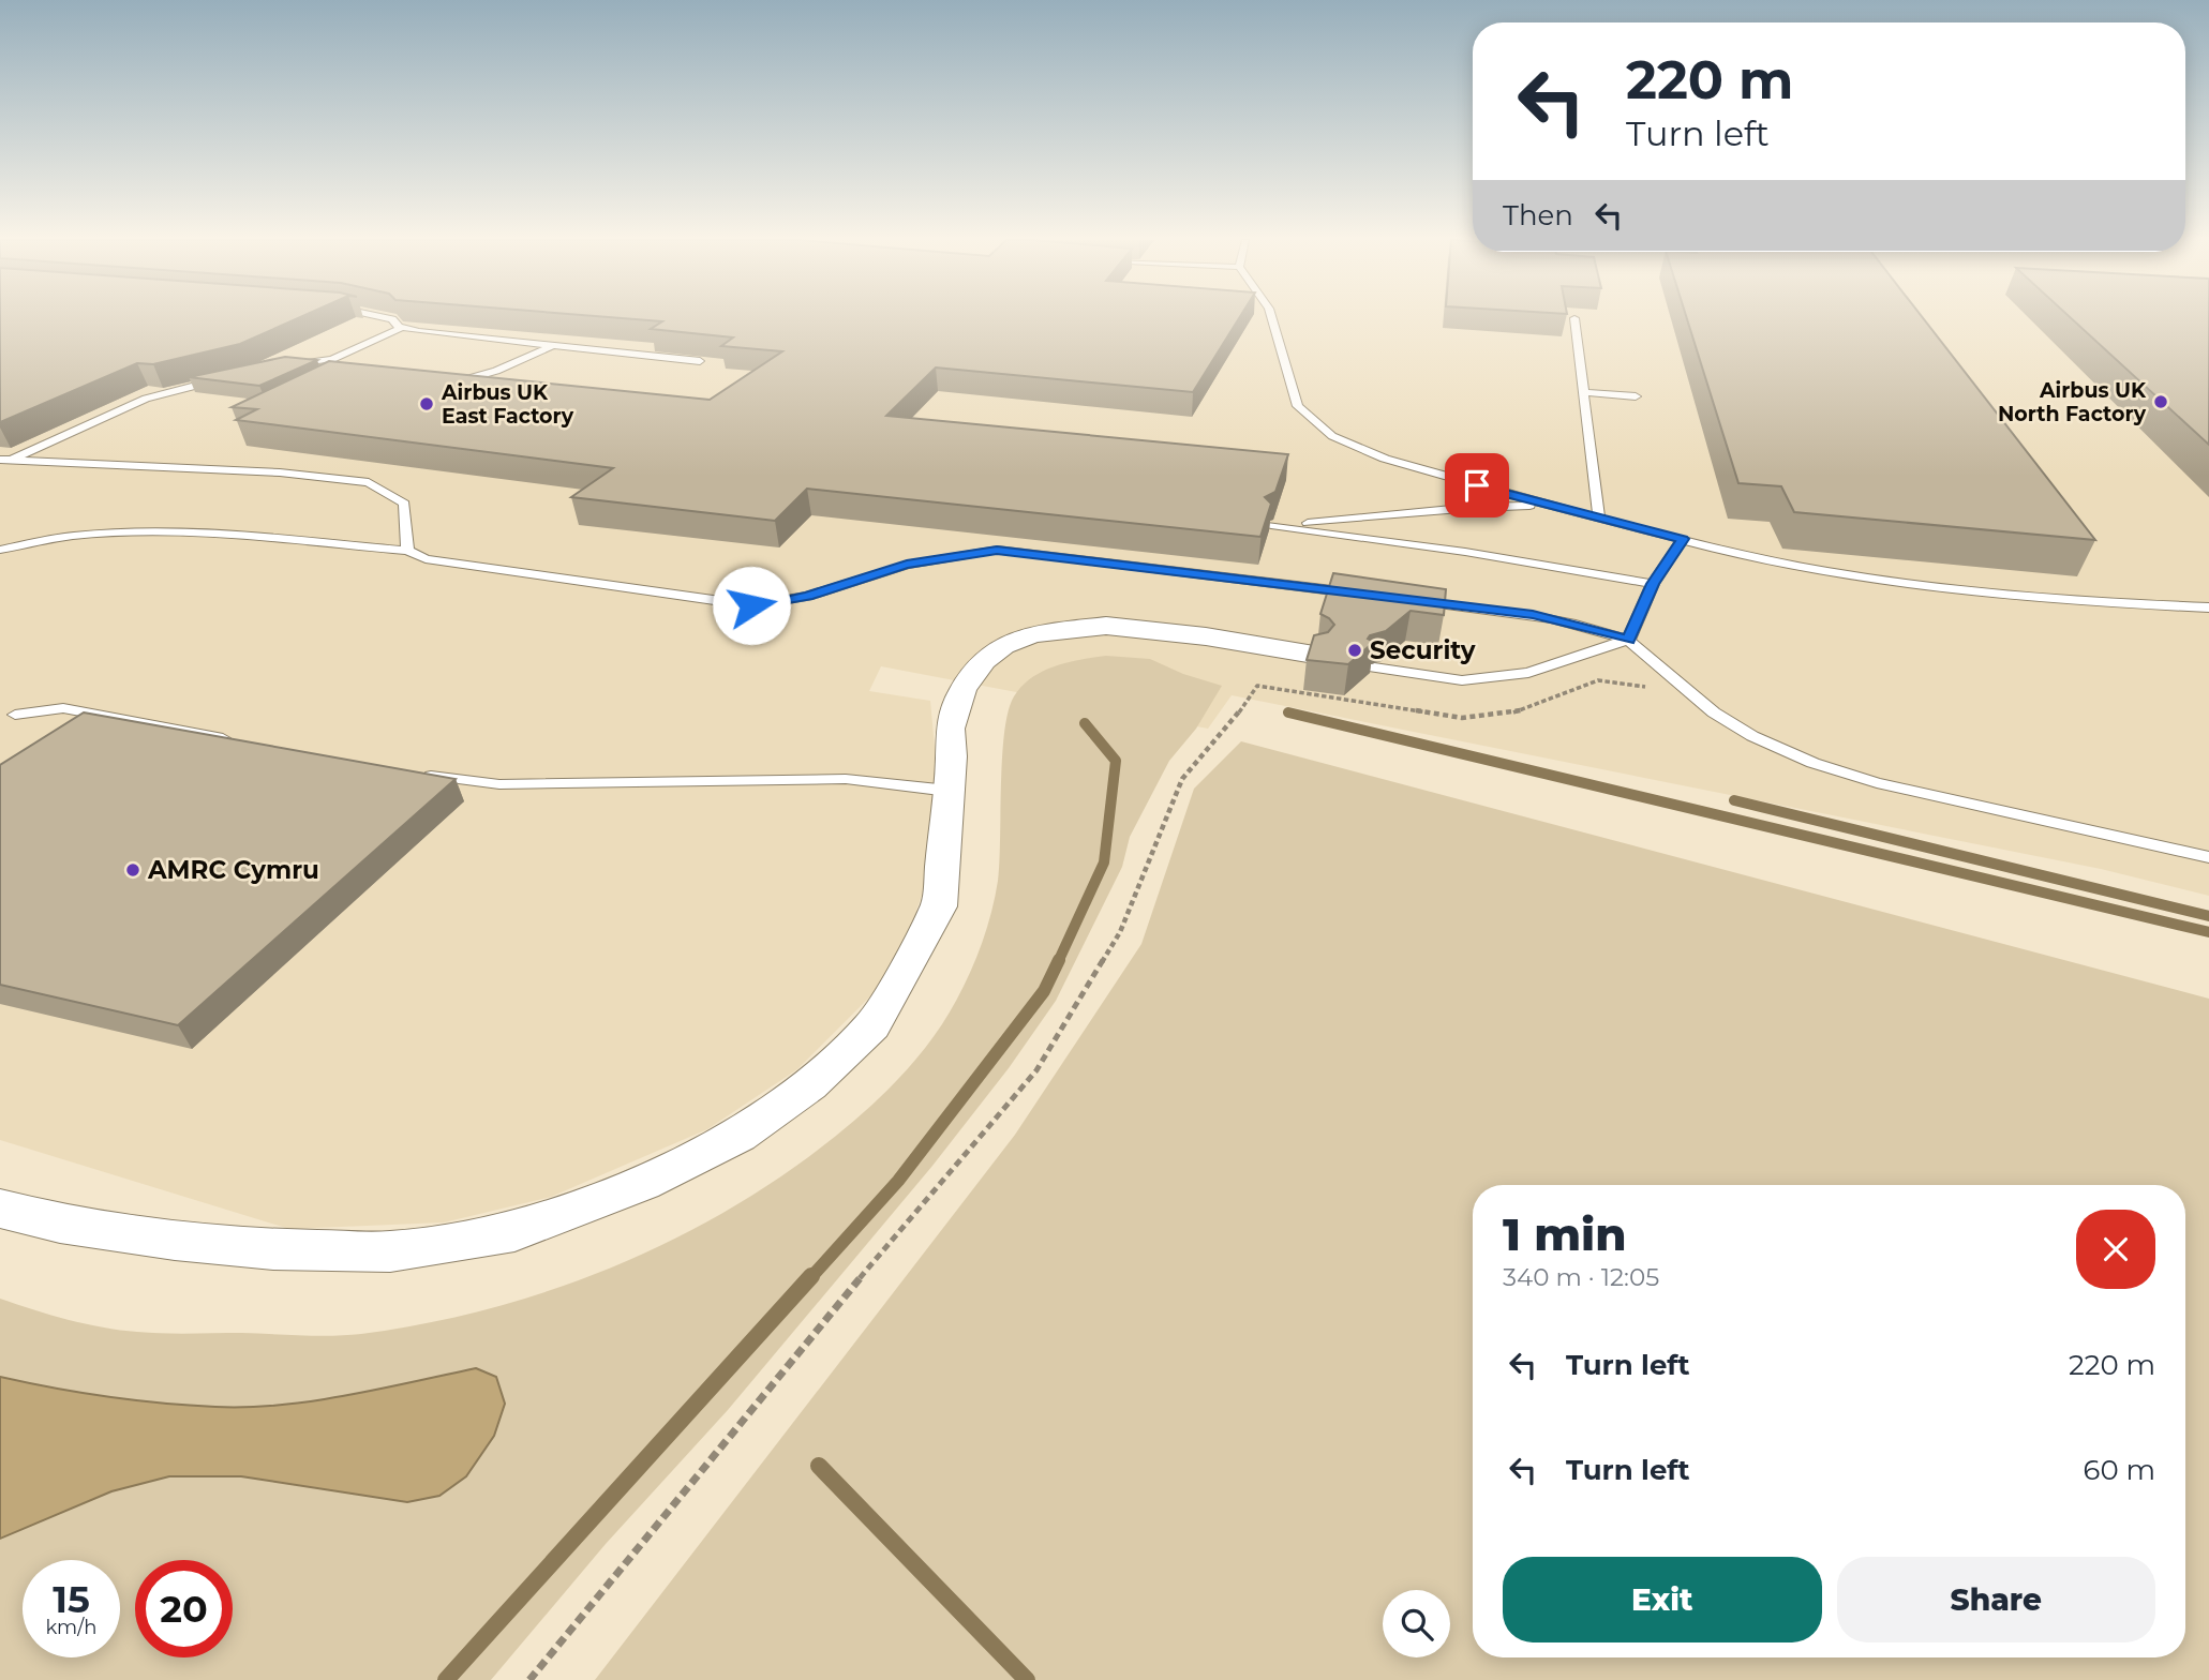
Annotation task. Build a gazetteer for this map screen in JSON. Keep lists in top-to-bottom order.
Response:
{
  "places": [
    "Airbus UK North Factory",
    "Airbus UK East Factory",
    "Security",
    "AMRC Cymru"
  ],
  "page": {
    "turn": ["220 m", "Turn left"],
    "then": "Then",
    "heading": ["1 min", "340 m · 12:05"],
    "list": [
      {
        "name": "Turn left",
        "value": "220 m"
      },
      {
        "name": "Turn left",
        "value": "60 m"
      }
    ],
    "buttons": ["Exit", "Share"],
    "speed": "15 km/h",
    "limit": "20"
  }
}
